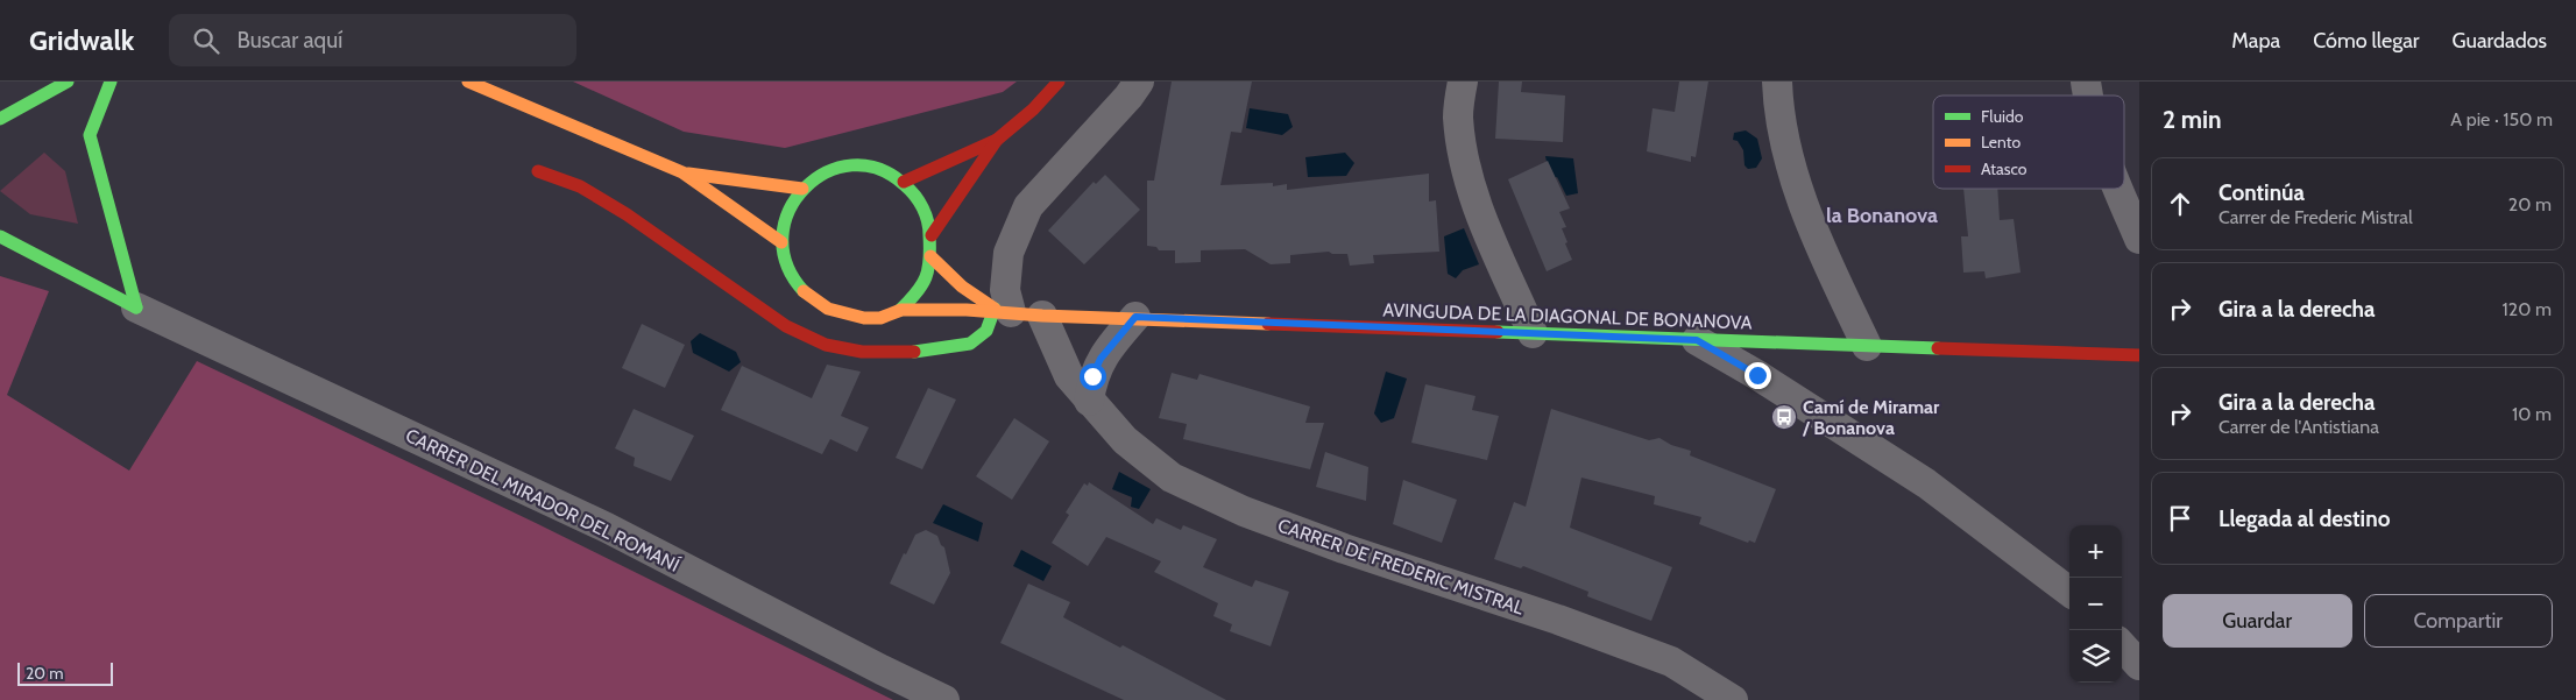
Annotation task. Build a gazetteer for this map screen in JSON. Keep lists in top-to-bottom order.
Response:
{
  "streets": {
    "street": ["AVINGUDA DE LA DIAGONAL DE BONANOVA", "CARRER DEL MIRADOR DEL ROMANÍ", "CARRER DE FREDERIC MISTRAL"]
  },
  "crossings": [
    ["AVINGUDA DE LA DIAGONAL DE BONANOVA", "CARRER DE FREDERIC MISTRAL"]
  ],
  "districts": ["la Bonanova"],
  "places": {
    "bus stop": ["Camí de Miramar / Bonanova"]
  },
  "legend": ["Fluido", "Lento", "Atasco"],
  "scale_bar": "20 m",
  "page": {
    "header": "Gridwalk",
    "search": "Buscar aquí",
    "nav": ["Mapa", "Cómo llegar", "Guardados"],
    "heading": ["2 min", "A pie · 150 m"],
    "list": [
      ["Continúa", "Carrer de Frederic Mistral", "20 m"],
      ["Gira a la derecha", "120 m"],
      ["Gira a la derecha", "Carrer de l'Antistiana", "10 m"],
      "Llegada al destino"
    ],
    "map_buttons": ["+", "−"],
    "buttons": ["Guardar", "Compartir"],
    "scale": "20 m"
  }
}
